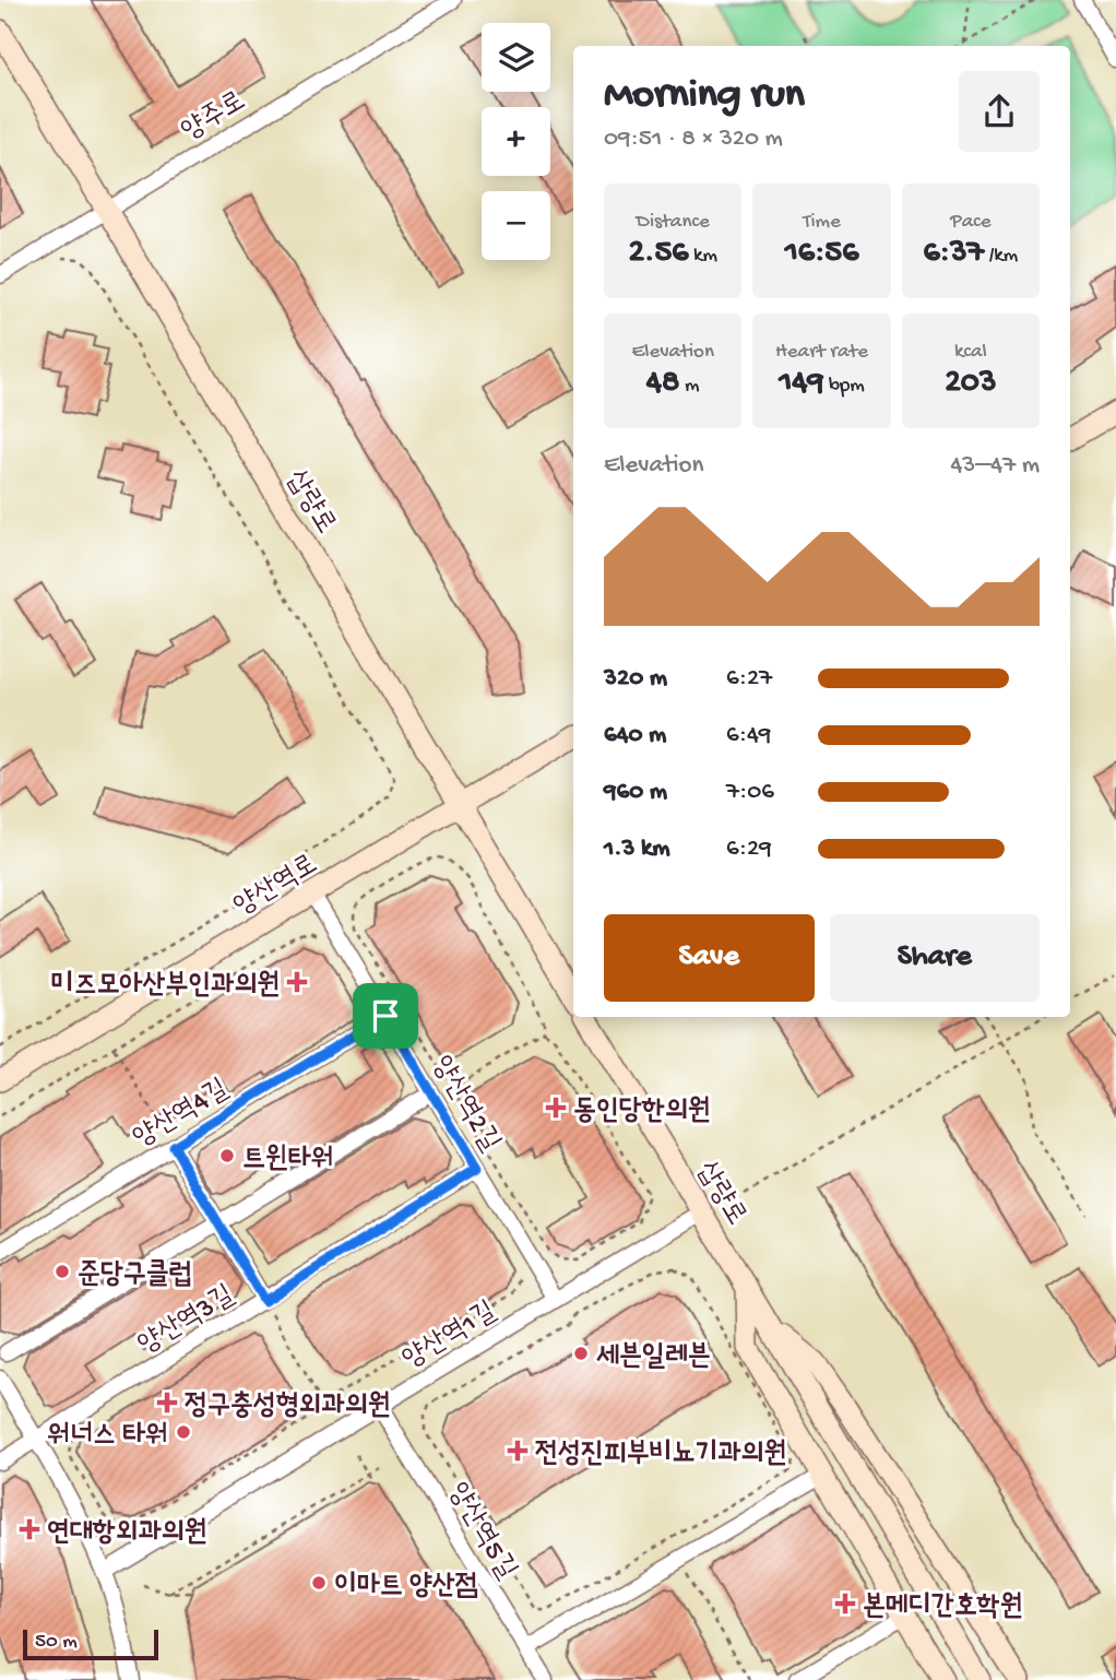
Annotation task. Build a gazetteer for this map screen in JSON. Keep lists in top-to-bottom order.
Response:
{
  "streets": {
    "street": [
      "양주로",
      "삽량로",
      "양산역로",
      "양산역2길",
      "양산역4길",
      "양산역3길",
      "양산역1길",
      "양산역5길"
    ]
  },
  "crossings": [
    ["양주로", "삽량로"],
    ["삽량로", "양산역로"],
    ["삽량로", "양산역1길"],
    ["양산역로", "양산역2길"],
    ["양산역2길", "양산역4길"],
    ["양산역2길", "양산역3길"],
    ["양산역2길", "양산역1길"],
    ["양산역1길", "양산역5길"]
  ],
  "places": {
    "health": [
      "미즈모아산부인과의원",
      "동인당한의원",
      "정구충성형외과의원",
      "전성진피부비뇨기과의원",
      "연대항외과의원",
      "본메디간호학원"
    ],
    "other": [
      "트윈타워",
      "준당구클럽",
      "세븐일레븐",
      "워너스 타워",
      "이마트 양산점"
    ]
  },
  "scale_bar": "50 m",
  "page": {
    "map_buttons": ["+", "−"],
    "heading": ["Morning run", "09:51 · 8 × 320 m"],
    "stats": [
      ["Distance", "2.56 km"],
      ["Time", "16:56"],
      ["Pace", "6:37 /km"],
      ["Elevation", "48 m"],
      ["Heart rate", "149 bpm"],
      ["kcal", "203"]
    ],
    "chart": ["Elevation", "43–47 m"],
    "list": [
      {
        "name": "320 m",
        "note": "6:27"
      },
      {
        "name": "640 m",
        "note": "6:49"
      },
      {
        "name": "960 m",
        "note": "7:06"
      },
      {
        "name": "1.3 km",
        "note": "6:29"
      }
    ],
    "buttons": ["Save", "Share"],
    "scale": "50 m"
  }
}
